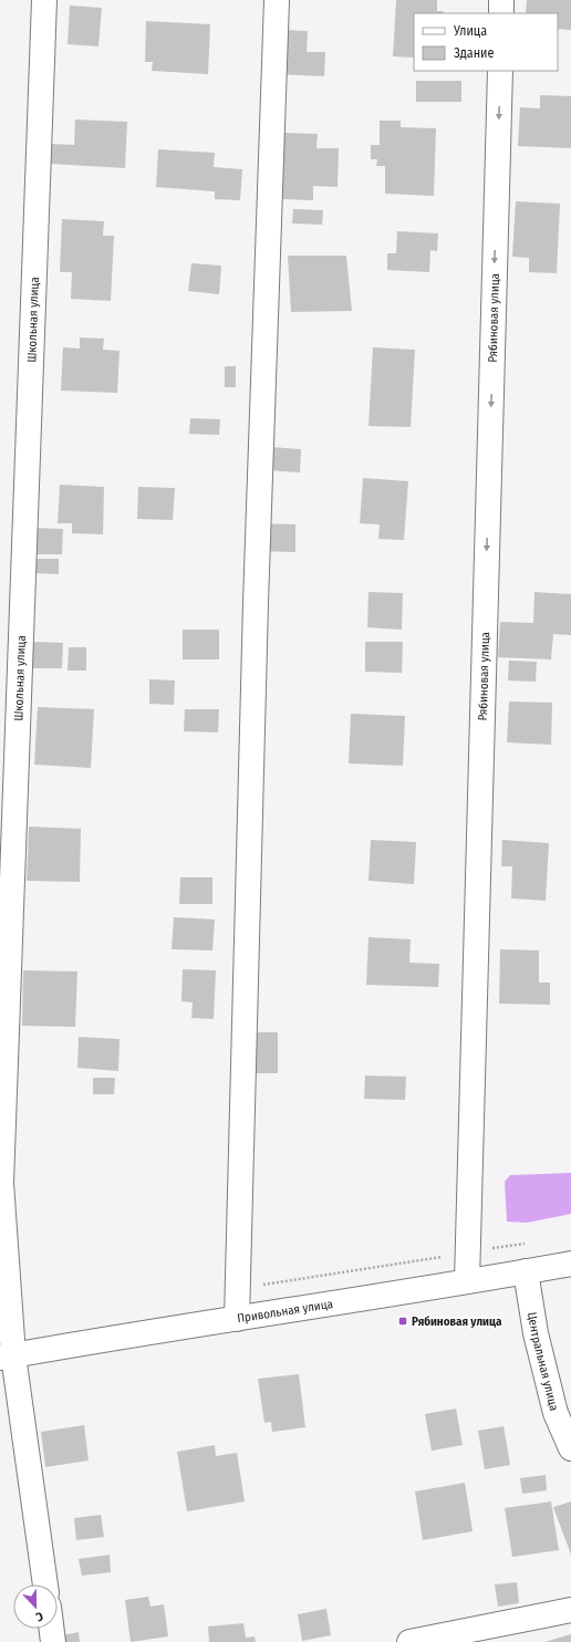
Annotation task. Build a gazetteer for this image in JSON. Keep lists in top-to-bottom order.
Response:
{
  "streets": {
    "street": [
      "Рябиновая улица",
      "Школьная улица",
      "Привольная улица",
      "Центральная улица"
    ]
  },
  "crossings": [
    ["Рябиновая улица", "Привольная улица"],
    ["Школьная улица", "Привольная улица"],
    ["Привольная улица", "Центральная улица"]
  ],
  "one_way": ["Рябиновая улица"],
  "places": {
    "transit": ["Рябиновая улица"]
  },
  "legend": ["Улица", "Здание"],
  "north": "bottom"
}
